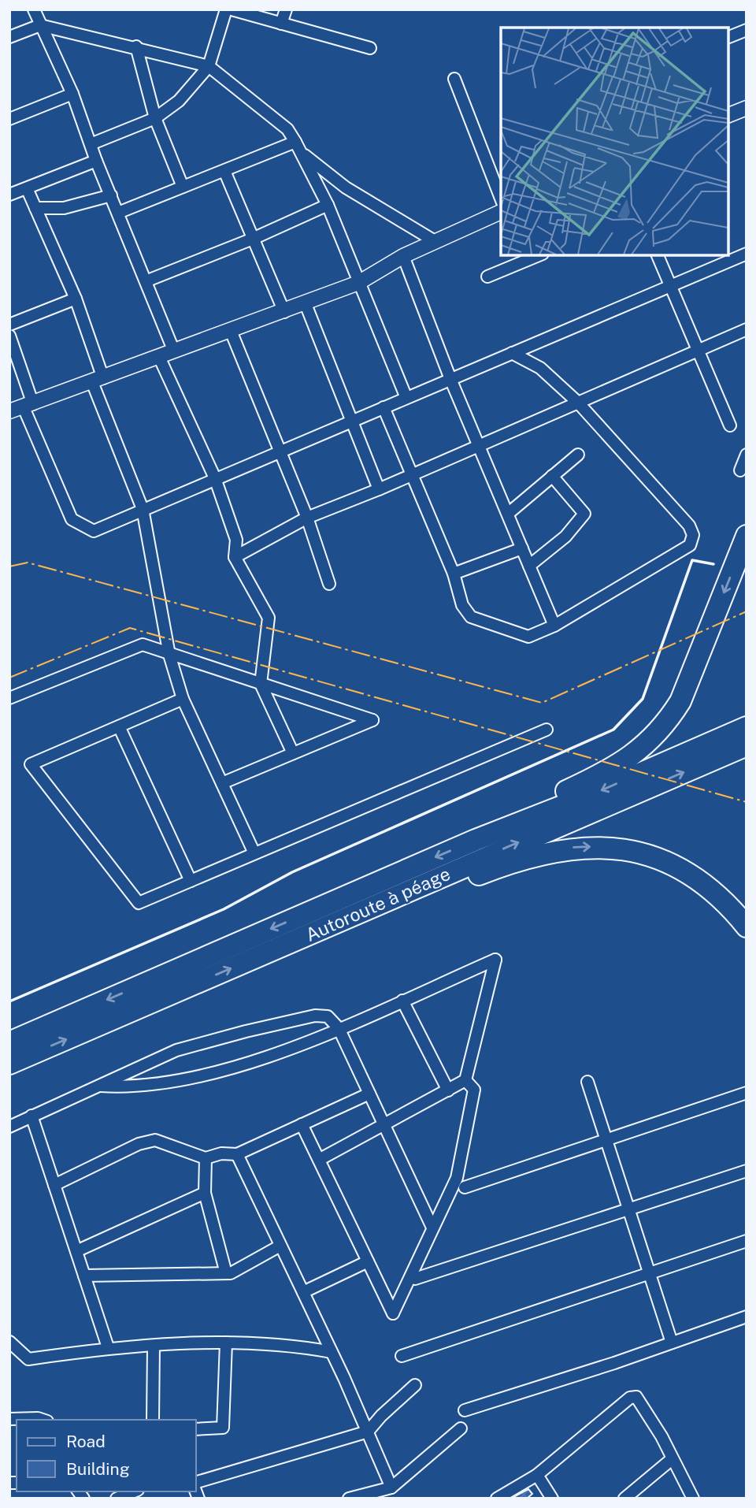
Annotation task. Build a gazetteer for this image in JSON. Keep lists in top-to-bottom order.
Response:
{
  "streets": {
    "highway": ["Autoroute à péage"]
  },
  "legend": ["Road", "Building"]
}
